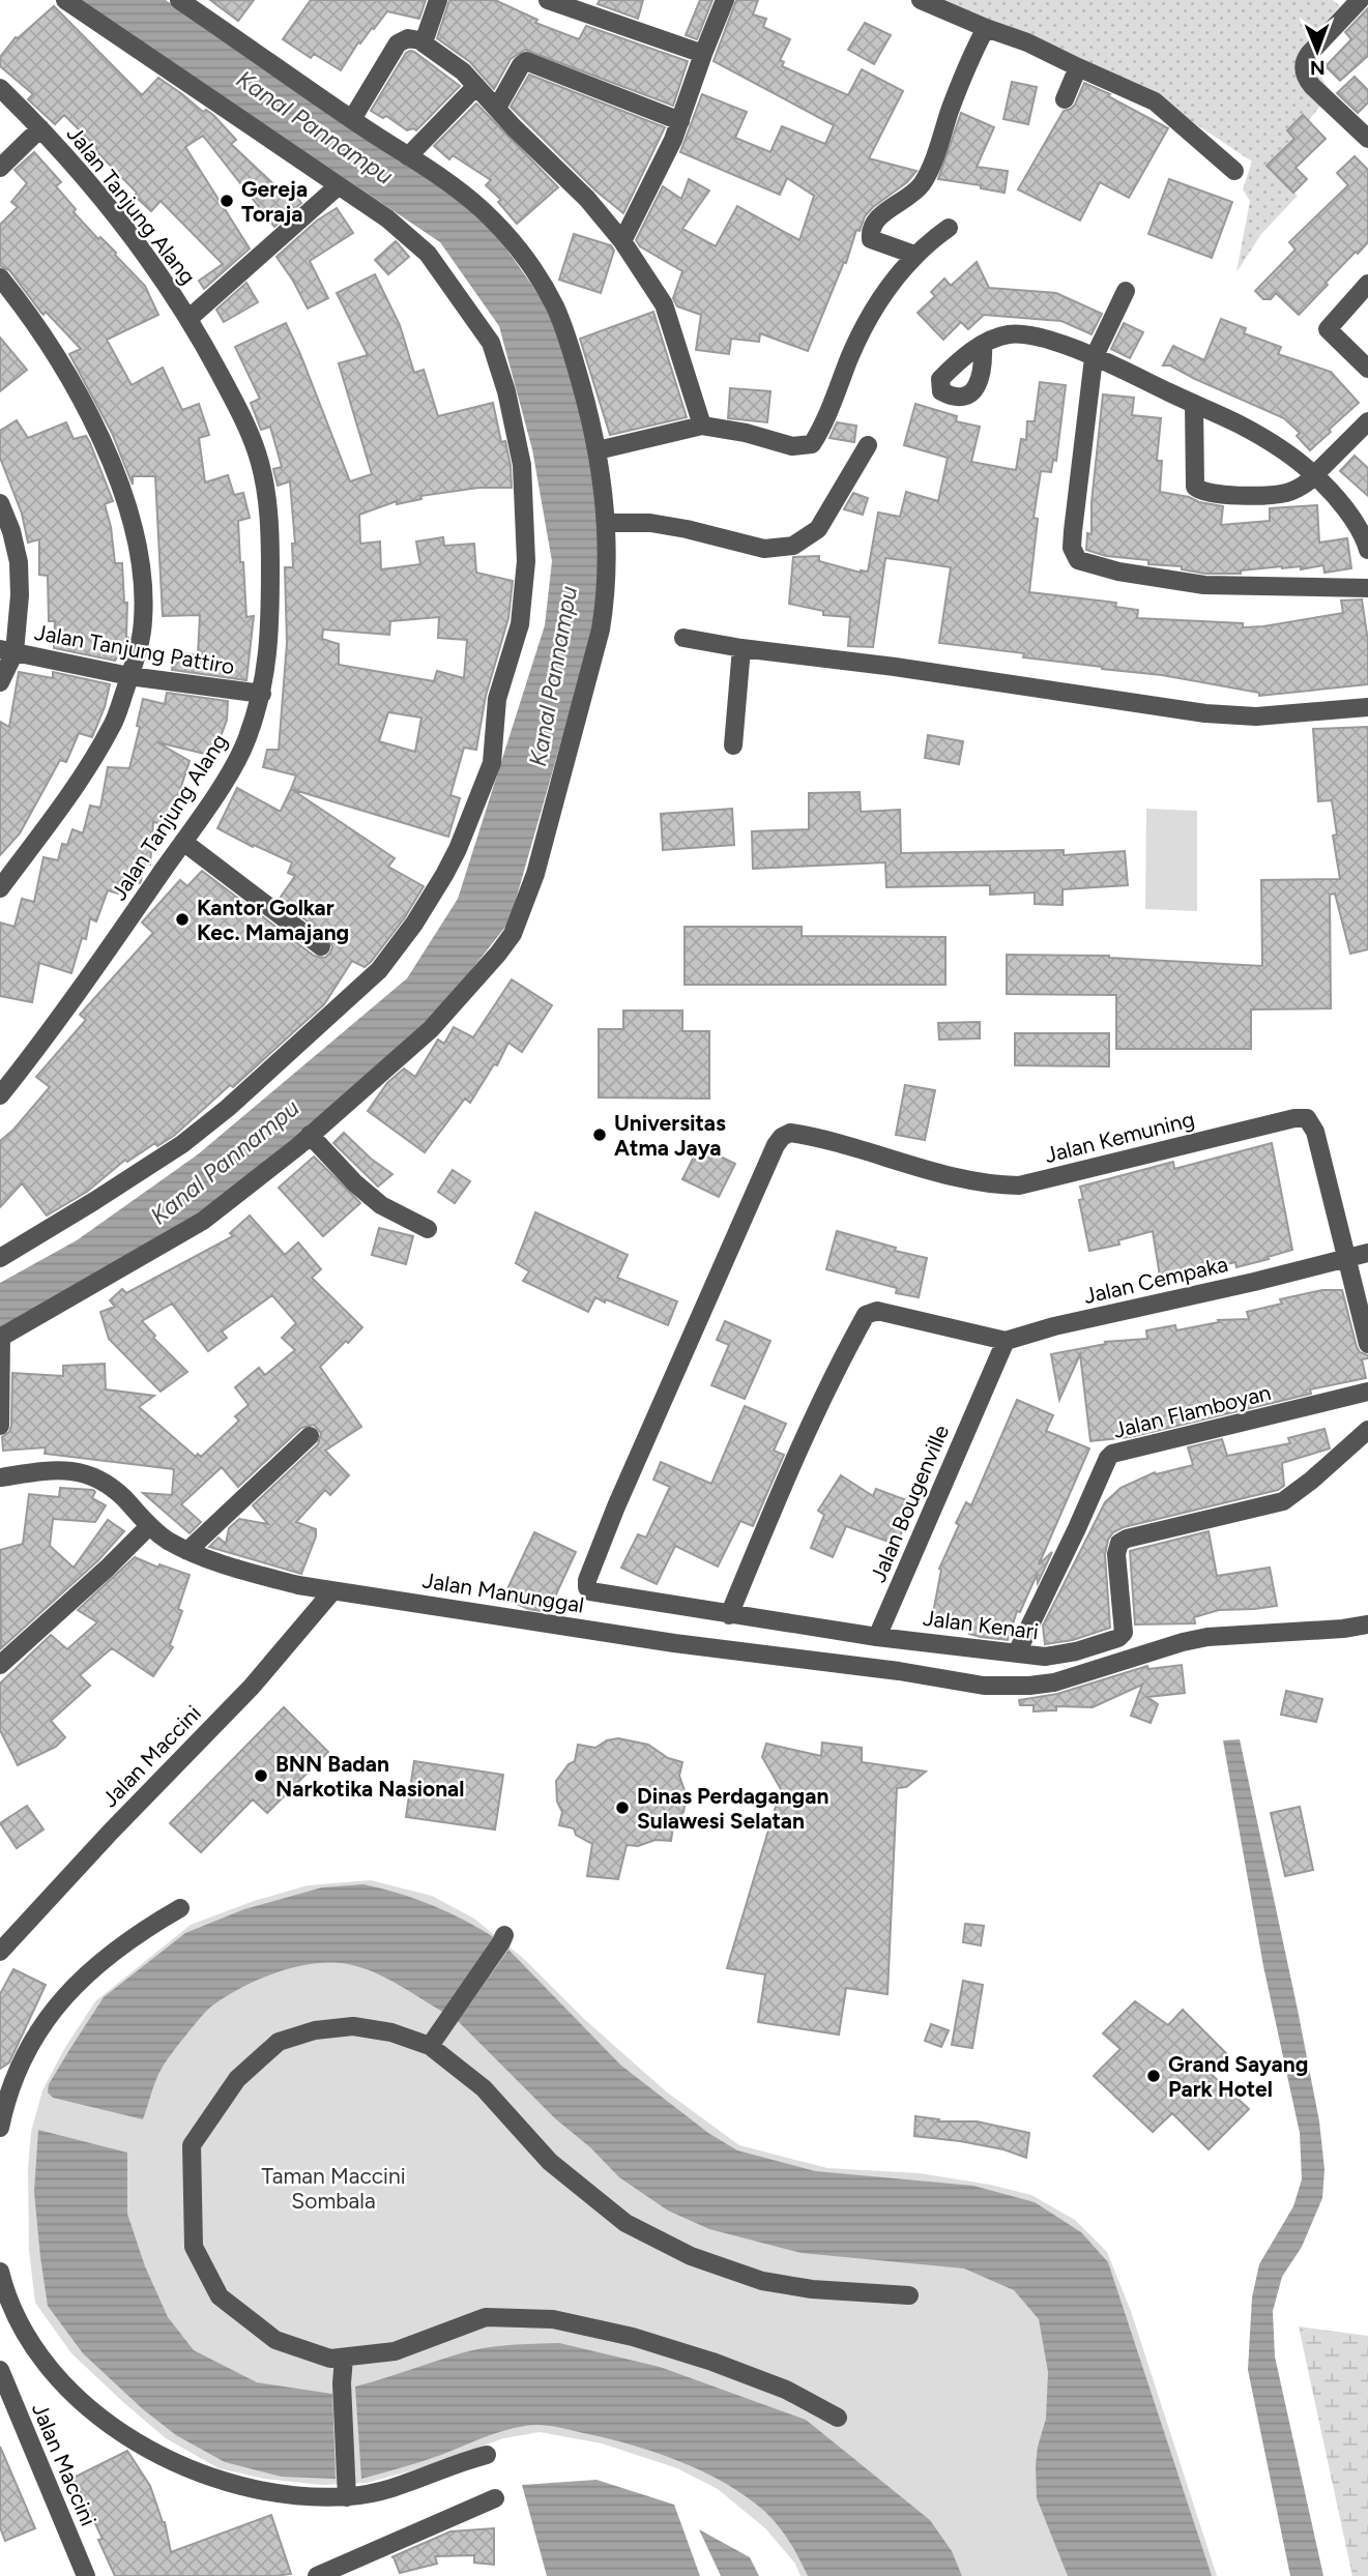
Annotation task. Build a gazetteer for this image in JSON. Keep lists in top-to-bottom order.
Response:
{
  "streets": {
    "street": [
      "Jalan Tanjung Alang",
      "Jalan Tanjung Pattiro",
      "Jalan Kemuning",
      "Jalan Cempaka",
      "Jalan Flamboyan",
      "Jalan Bougenville",
      "Jalan Manunggal",
      "Jalan Kenari",
      "Jalan Maccini"
    ]
  },
  "crossings": [
    ["Jalan Tanjung Alang", "Jalan Tanjung Pattiro"],
    ["Jalan Kemuning", "Jalan Cempaka"],
    ["Jalan Kemuning", "Jalan Kenari"],
    ["Jalan Cempaka", "Jalan Bougenville"],
    ["Jalan Flamboyan", "Jalan Kenari"],
    ["Jalan Bougenville", "Jalan Kenari"],
    ["Jalan Manunggal", "Jalan Maccini"]
  ],
  "water": ["Kanal Pannampu"],
  "parks": ["Taman Maccini Sombala"],
  "places": [
    "Gereja Toraja",
    "Kantor Golkar Kec. Mamajang",
    "Universitas Atma Jaya",
    "BNN Badan Narkotika Nasional",
    "Dinas Perdagangan Sulawesi Selatan",
    "Grand Sayang Park Hotel"
  ],
  "north": "bottom"
}
